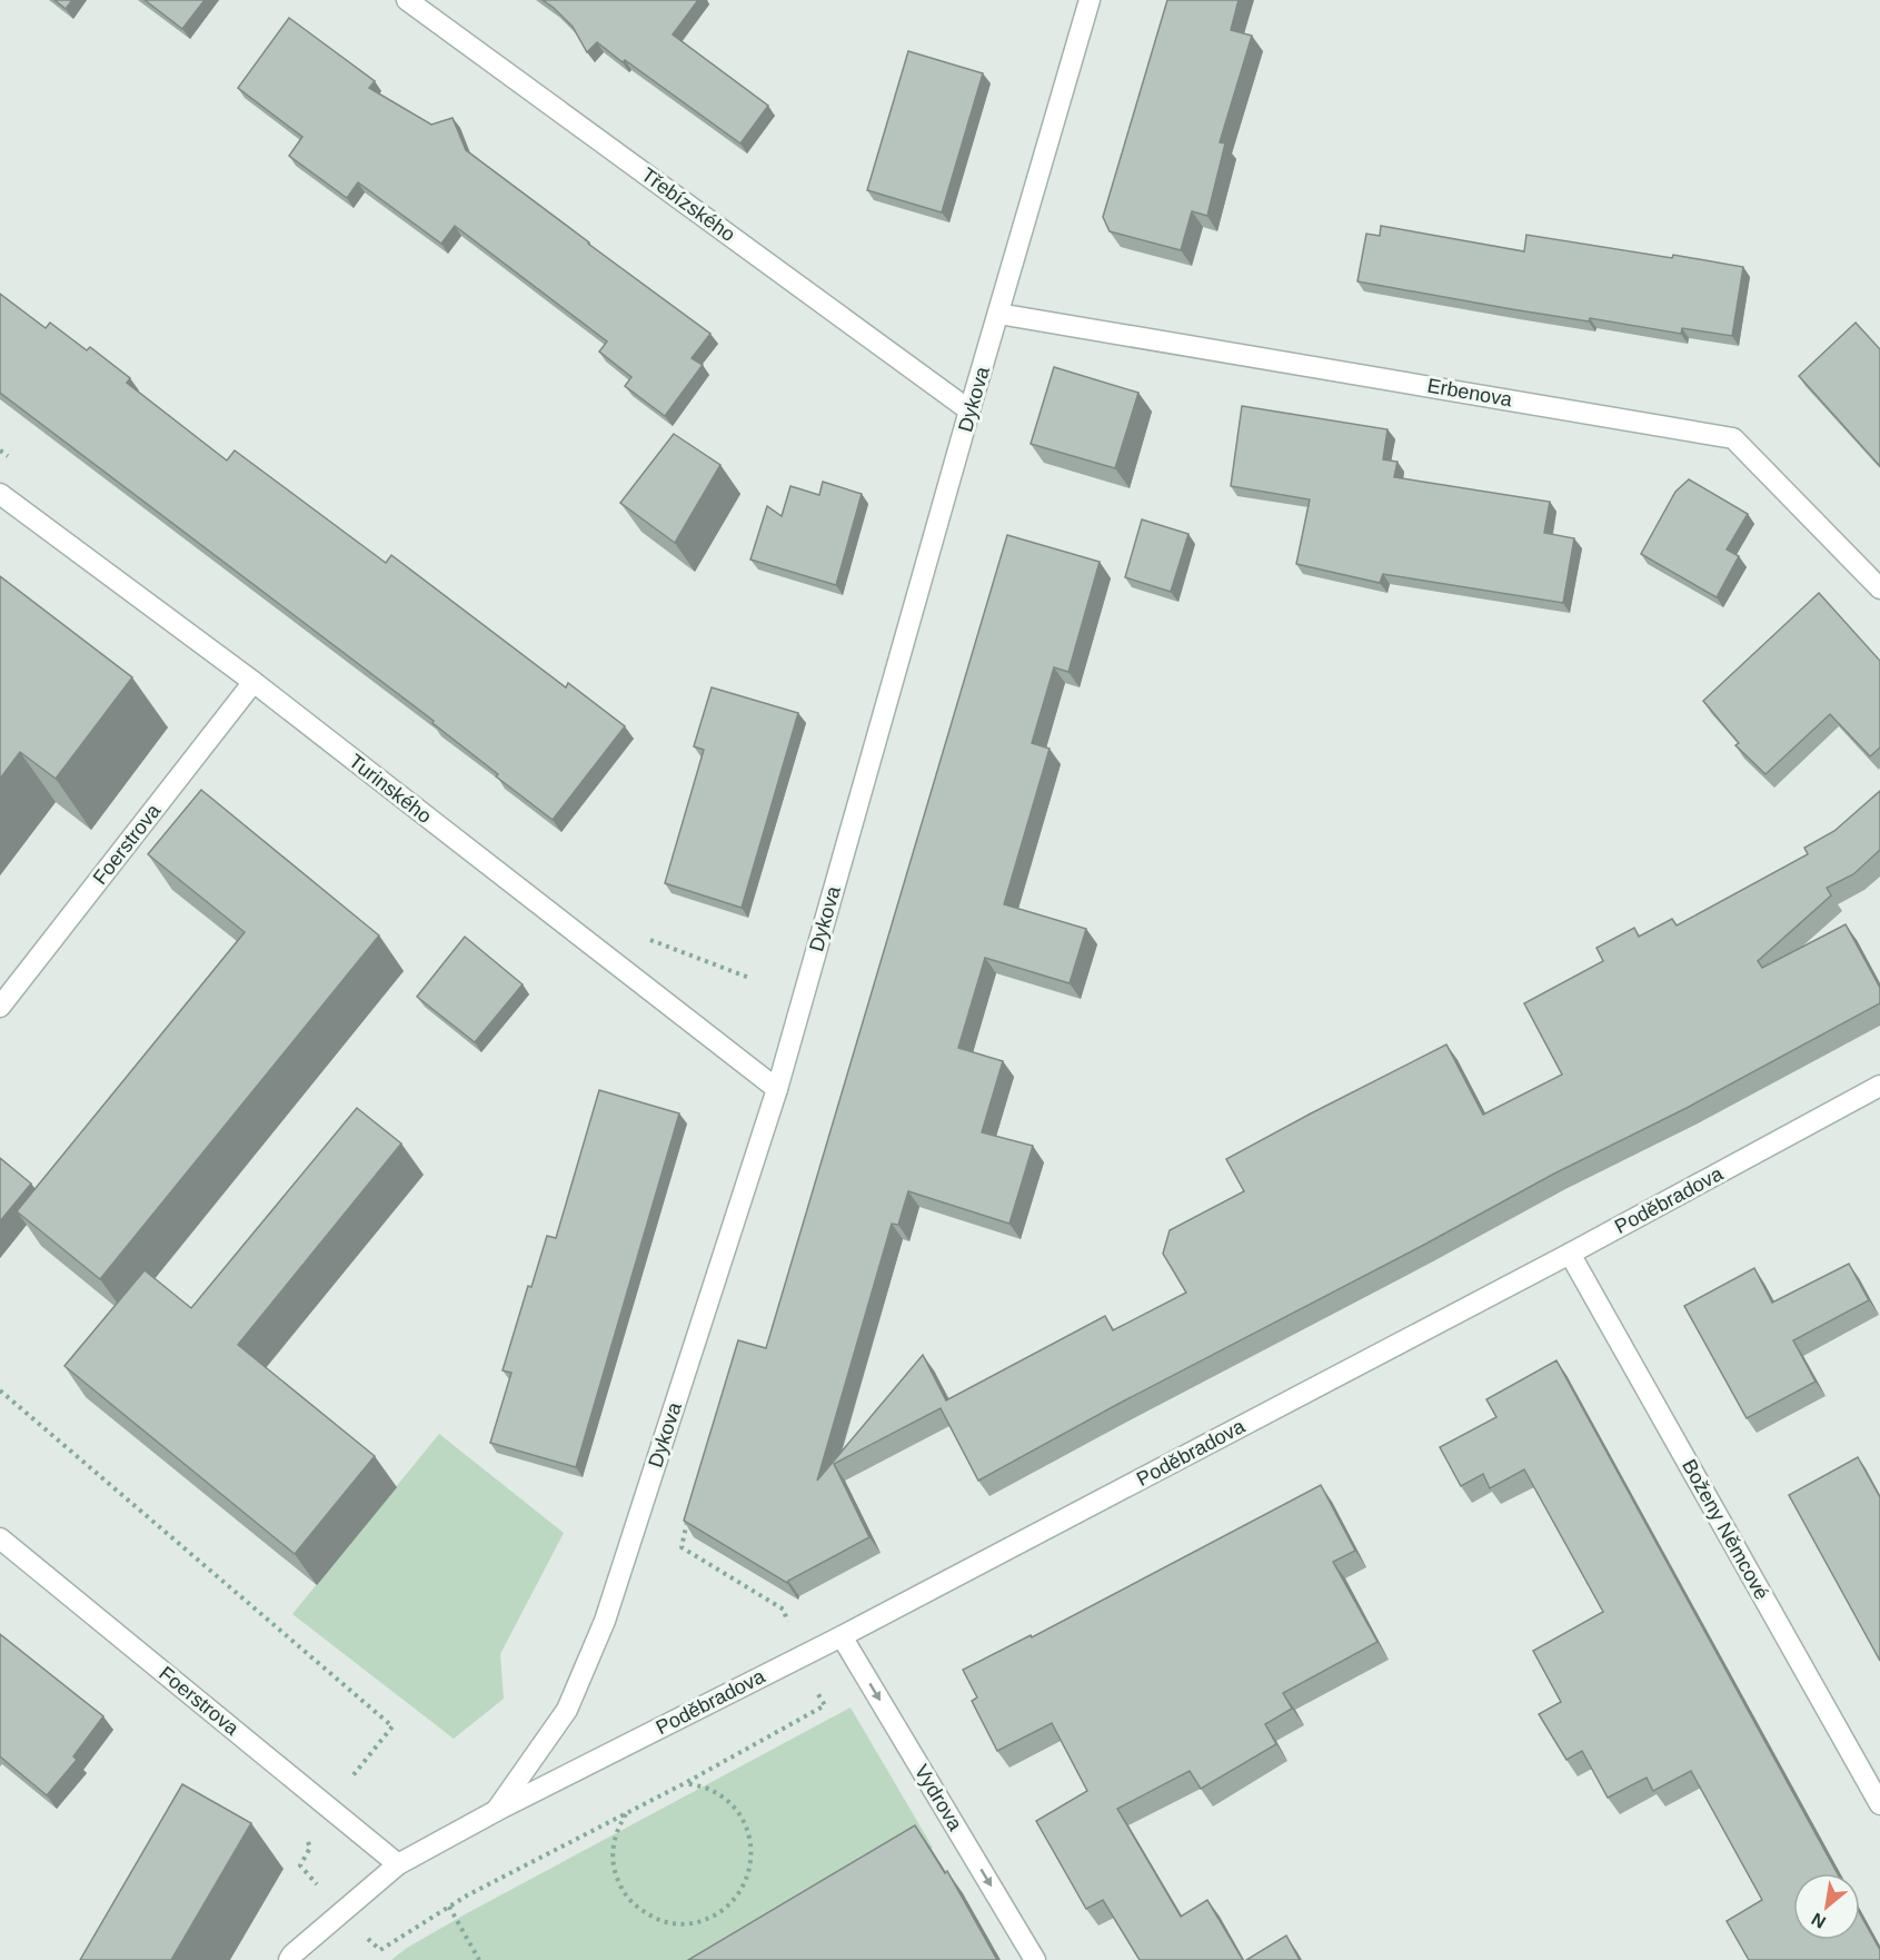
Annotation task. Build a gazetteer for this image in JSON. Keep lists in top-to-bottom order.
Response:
{
  "streets": {
    "street": [
      "Třebízského",
      "Erbenova",
      "Dykova",
      "Turinského",
      "Foerstrova",
      "Poděbradova",
      "Boženy Němcové",
      "Vydrova"
    ]
  },
  "crossings": [
    ["Třebízského", "Dykova"],
    ["Erbenova", "Dykova"],
    ["Dykova", "Turinského"],
    ["Dykova", "Poděbradova"],
    ["Turinského", "Foerstrova"],
    ["Foerstrova", "Poděbradova"],
    ["Poděbradova", "Boženy Němcové"],
    ["Poděbradova", "Vydrova"]
  ],
  "one_way": ["Vydrova"],
  "north": "bottom left"
}
